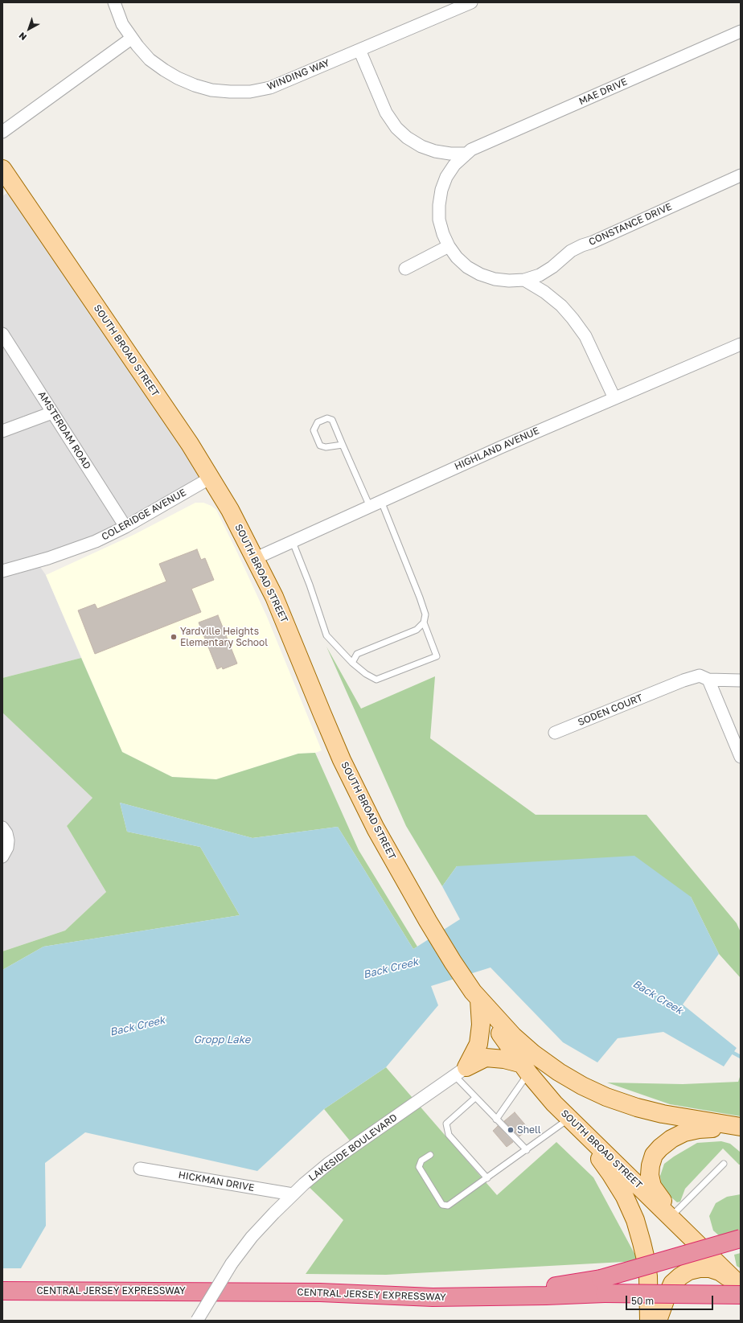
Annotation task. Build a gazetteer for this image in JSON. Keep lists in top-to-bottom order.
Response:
{
  "streets": {
    "highway": ["CENTRAL JERSEY EXPRESSWAY"],
    "main road": ["SOUTH BROAD STREET"],
    "street": [
      "WINDING WAY",
      "MAE DRIVE",
      "CONSTANCE DRIVE",
      "AMSTERDAM ROAD",
      "HIGHLAND AVENUE",
      "COLERIDGE AVENUE",
      "SODEN COURT",
      "LAKESIDE BOULEVARD",
      "HICKMAN DRIVE"
    ]
  },
  "crossings": [
    ["MAE DRIVE", "CONSTANCE DRIVE"],
    ["SOUTH BROAD STREET", "HIGHLAND AVENUE"],
    ["SOUTH BROAD STREET", "COLERIDGE AVENUE"],
    ["AMSTERDAM ROAD", "COLERIDGE AVENUE"],
    ["LAKESIDE BOULEVARD", "HICKMAN DRIVE"]
  ],
  "water": ["Back Creek", "Gropp Lake"],
  "places": ["Yardville Heights Elementary School", "Shell"],
  "scale_bar": "50 m",
  "north": "bottom left"
}
